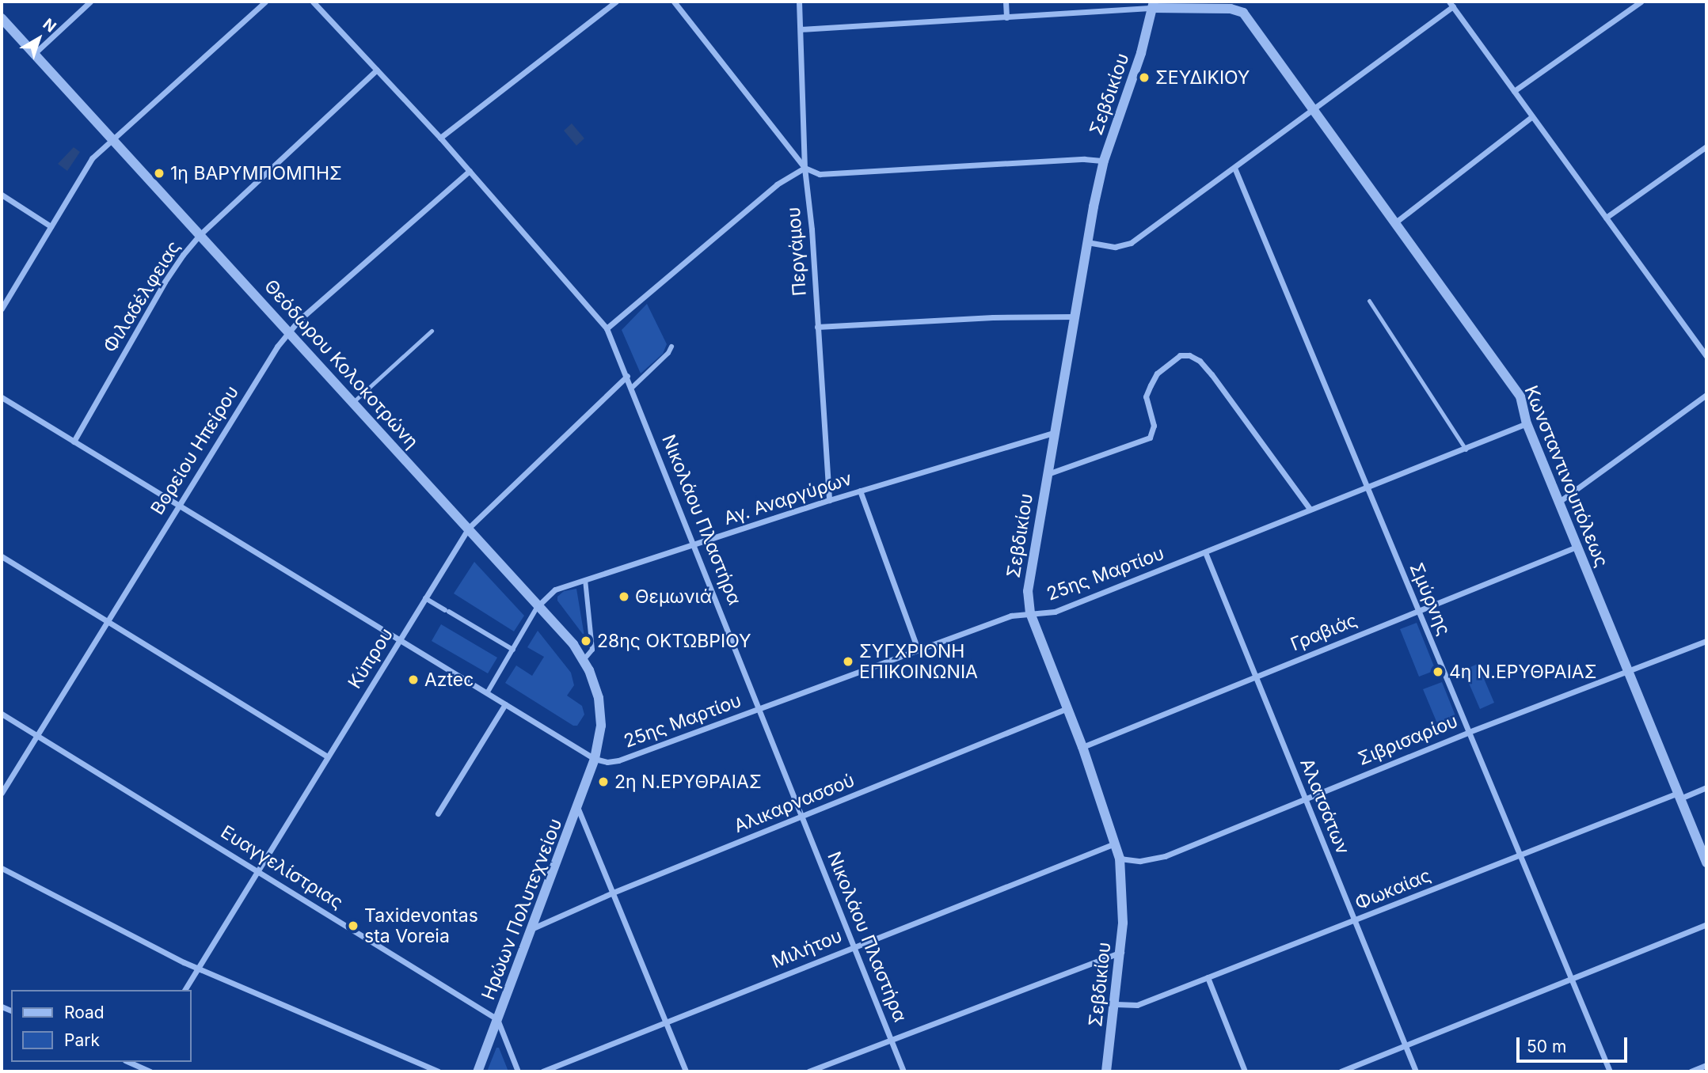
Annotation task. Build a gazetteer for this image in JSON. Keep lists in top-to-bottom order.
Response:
{
  "streets": {
    "street": [
      "Σεβδικίου",
      "Περγάμου",
      "Φιλαδέλφειας",
      "Θεόδωρου Κολοκοτρώνη",
      "Βορείου Ηπείρου",
      "Κωνσταντινουπόλεως",
      "Αγ. Αναργύρων",
      "Νικολάου Πλαστήρα",
      "25ης Μαρτίου",
      "Σμύρνης",
      "Γραβιάς",
      "Κύπρου",
      "Σιβρισαρίου",
      "Αλικαρνασσού",
      "Αλατσάτων",
      "Ευαγγελίστριας",
      "Φωκαίας",
      "Ηρώων Πολυτεχνείου",
      "Μιλήτου"
    ]
  },
  "crossings": [
    ["Σεβδικίου", "Κωνσταντινουπόλεως"],
    ["Σεβδικίου", "Αγ. Αναργύρων"],
    ["Σεβδικίου", "25ης Μαρτίου"],
    ["Σεβδικίου", "Γραβιάς"],
    ["Σεβδικίου", "Σιβρισαρίου"],
    ["Σεβδικίου", "Αλικαρνασσού"],
    ["Σεβδικίου", "Φωκαίας"],
    ["Σεβδικίου", "Μιλήτου"],
    ["Περγάμου", "Αγ. Αναργύρων"],
    ["Φιλαδέλφειας", "Θεόδωρου Κολοκοτρώνη"],
    ["Θεόδωρου Κολοκοτρώνη", "Βορείου Ηπείρου"],
    ["Θεόδωρου Κολοκοτρώνη", "Αγ. Αναργύρων"],
    ["Θεόδωρου Κολοκοτρώνη", "25ης Μαρτίου"],
    ["Θεόδωρου Κολοκοτρώνη", "Κύπρου"],
    ["Θεόδωρου Κολοκοτρώνη", "Ηρώων Πολυτεχνείου"],
    ["Βορείου Ηπείρου", "Νικολάου Πλαστήρα"],
    ["Βορείου Ηπείρου", "Ευαγγελίστριας"],
    ["Κωνσταντινουπόλεως", "25ης Μαρτίου"],
    ["Κωνσταντινουπόλεως", "Γραβιάς"],
    ["Κωνσταντινουπόλεως", "Σιβρισαρίου"],
    ["Κωνσταντινουπόλεως", "Φωκαίας"],
    ["Αγ. Αναργύρων", "Νικολάου Πλαστήρα"],
    ["Νικολάου Πλαστήρα", "25ης Μαρτίου"],
    ["Νικολάου Πλαστήρα", "Κύπρου"],
    ["Νικολάου Πλαστήρα", "Αλικαρνασσού"],
    ["Νικολάου Πλαστήρα", "Μιλήτου"],
    ["25ης Μαρτίου", "Σμύρνης"],
    ["25ης Μαρτίου", "Αλατσάτων"],
    ["25ης Μαρτίου", "Ηρώων Πολυτεχνείου"],
    ["Σμύρνης", "Γραβιάς"],
    ["Σμύρνης", "Σιβρισαρίου"],
    ["Σμύρνης", "Φωκαίας"],
    ["Γραβιάς", "Αλατσάτων"],
    ["Κύπρου", "Ευαγγελίστριας"],
    ["Σιβρισαρίου", "Αλατσάτων"],
    ["Αλικαρνασσού", "Ηρώων Πολυτεχνείου"],
    ["Αλατσάτων", "Φωκαίας"],
    ["Ευαγγελίστριας", "Ηρώων Πολυτεχνείου"]
  ],
  "places": [
    "ΣΕΥΔΙΚΙΟΥ",
    "1η ΒΑΡΥΜΠΟΜΠΗΣ",
    "Θεμωνιά",
    "28ης ΟΚΤΩΒΡΙΟΥ",
    "ΣΥΓΧΡΙΟΝΗ ΕΠΙΚΟΙΝΩΝΙΑ",
    "4η Ν.ΕΡΥΘΡΑΙΑΣ",
    "Aztec",
    "2η Ν.ΕΡΥΘΡΑΙΑΣ",
    "Taxidevontas sta Voreia"
  ],
  "legend": ["Road", "Park"],
  "scale_bar": "50 m",
  "north": "top right"
}
